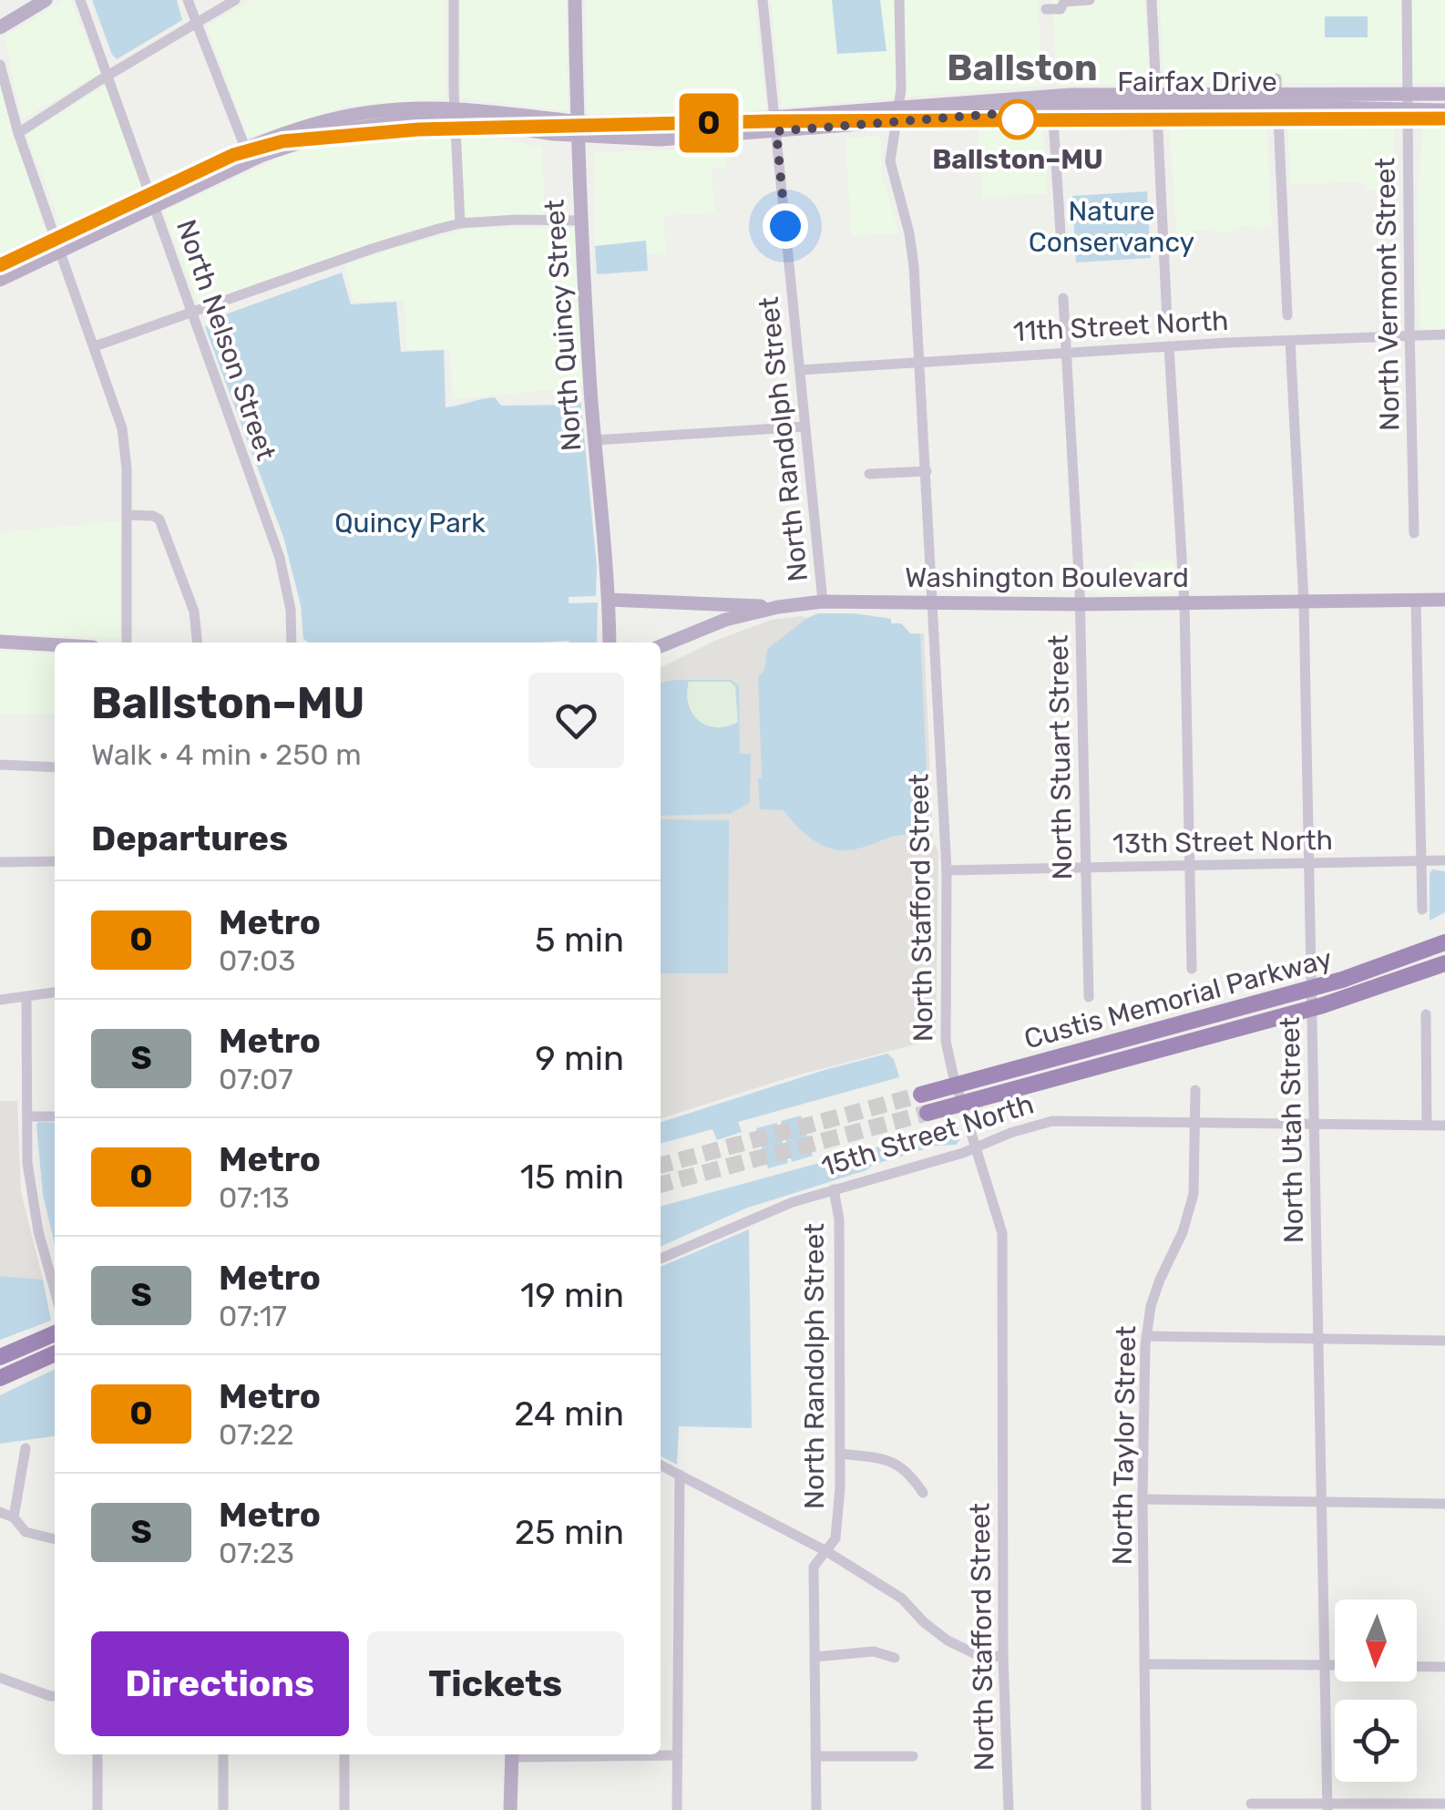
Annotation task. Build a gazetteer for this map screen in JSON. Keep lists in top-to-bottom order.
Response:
{
  "streets": {
    "highway": ["Custis Memorial Parkway"],
    "main road": ["Fairfax Drive", "North Quincy Street", "Washington Boulevard"],
    "street": [
      "North Vermont Street",
      "11th Street North",
      "North Nelson Street",
      "North Randolph Street",
      "North Stuart Street",
      "13th Street North",
      "North Stafford Street",
      "North Utah Street",
      "15th Street North",
      "North Taylor Street"
    ]
  },
  "crossings": [
    ["Fairfax Drive", "North Vermont Street"],
    ["Fairfax Drive", "North Quincy Street"],
    ["Fairfax Drive", "North Nelson Street"],
    ["Fairfax Drive", "North Randolph Street"],
    ["Fairfax Drive", "North Stafford Street"],
    ["North Vermont Street", "11th Street North"],
    ["11th Street North", "North Randolph Street"],
    ["11th Street North", "North Stuart Street"],
    ["11th Street North", "North Stafford Street"],
    ["11th Street North", "North Utah Street"],
    ["North Randolph Street", "Washington Boulevard"],
    ["North Randolph Street", "15th Street North"],
    ["Washington Boulevard", "North Stuart Street"],
    ["Washington Boulevard", "North Stafford Street"],
    ["Washington Boulevard", "North Utah Street"],
    ["North Stuart Street", "13th Street North"],
    ["13th Street North", "North Stafford Street"],
    ["13th Street North", "North Utah Street"],
    ["North Stafford Street", "15th Street North"],
    ["North Utah Street", "15th Street North"],
    ["15th Street North", "North Taylor Street"]
  ],
  "districts": ["Ballston"],
  "parks": ["Nature Conservancy", "Quincy Park"],
  "places": ["Ballston–MU"],
  "lines": ["metro line O"],
  "north": "bottom",
  "page": {
    "on_map": "O",
    "heading": [
      ["Ballston–MU", "Walk · 4 min · 250 m"],
      "Departures"
    ],
    "list": [
      {
        "mark": "O",
        "name": "Metro",
        "note": "07:03",
        "value": "5 min"
      },
      {
        "mark": "S",
        "name": "Metro",
        "note": "07:07",
        "value": "9 min"
      },
      {
        "mark": "O",
        "name": "Metro",
        "note": "07:13",
        "value": "15 min"
      },
      {
        "mark": "S",
        "name": "Metro",
        "note": "07:17",
        "value": "19 min"
      },
      {
        "mark": "O",
        "name": "Metro",
        "note": "07:22",
        "value": "24 min"
      },
      {
        "mark": "S",
        "name": "Metro",
        "note": "07:23",
        "value": "25 min"
      }
    ],
    "buttons": ["Directions", "Tickets"]
  }
}
